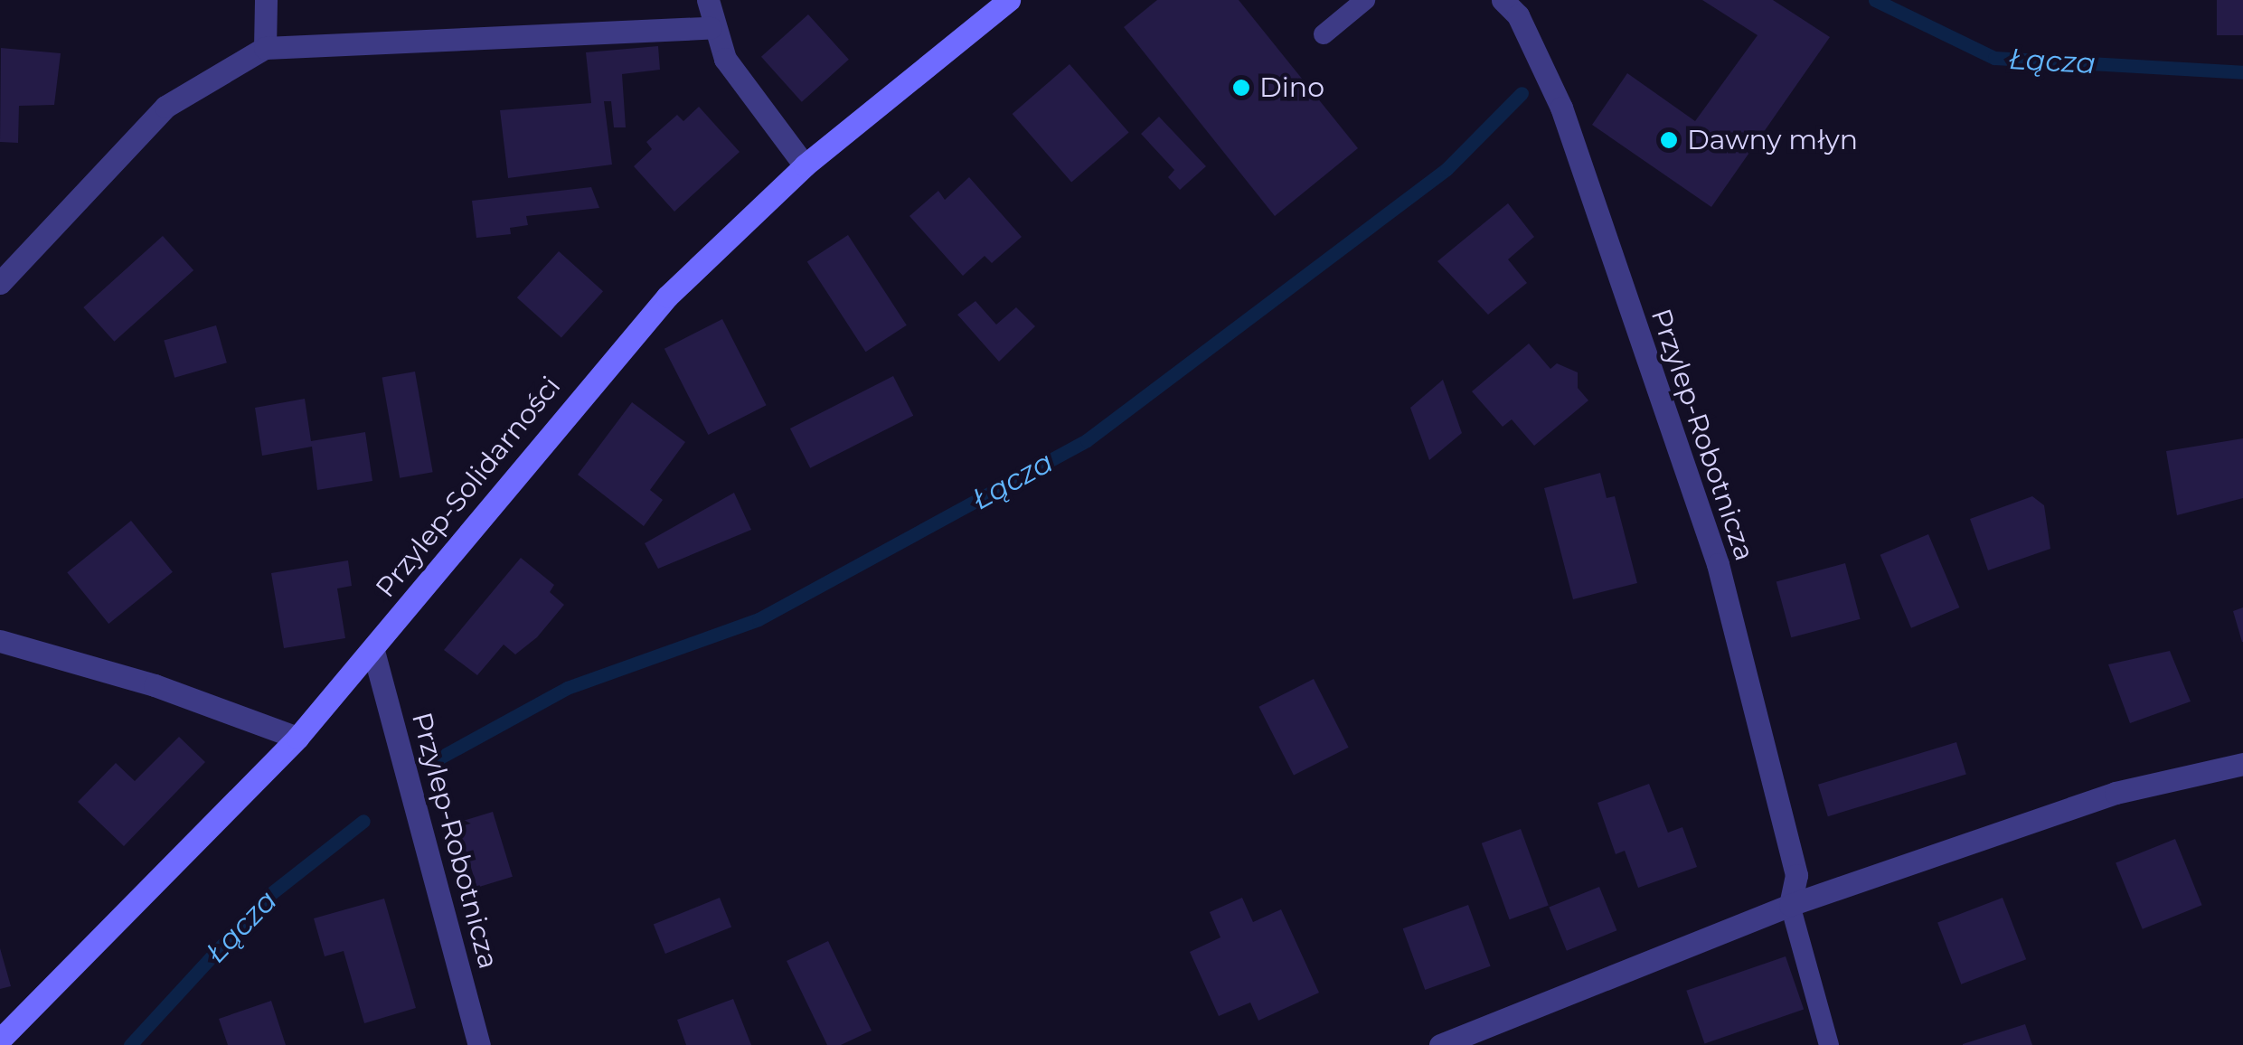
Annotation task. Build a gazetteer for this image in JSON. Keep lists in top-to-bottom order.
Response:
{
  "streets": {
    "main road": ["Przylep-Solidarności"],
    "street": ["Przylep-Robotnicza"]
  },
  "crossings": [
    ["Przylep-Robotnicza", "Przylep-Solidarności"]
  ],
  "water": ["Łącza"],
  "places": ["Dino", "Dawny młyn"]
}
